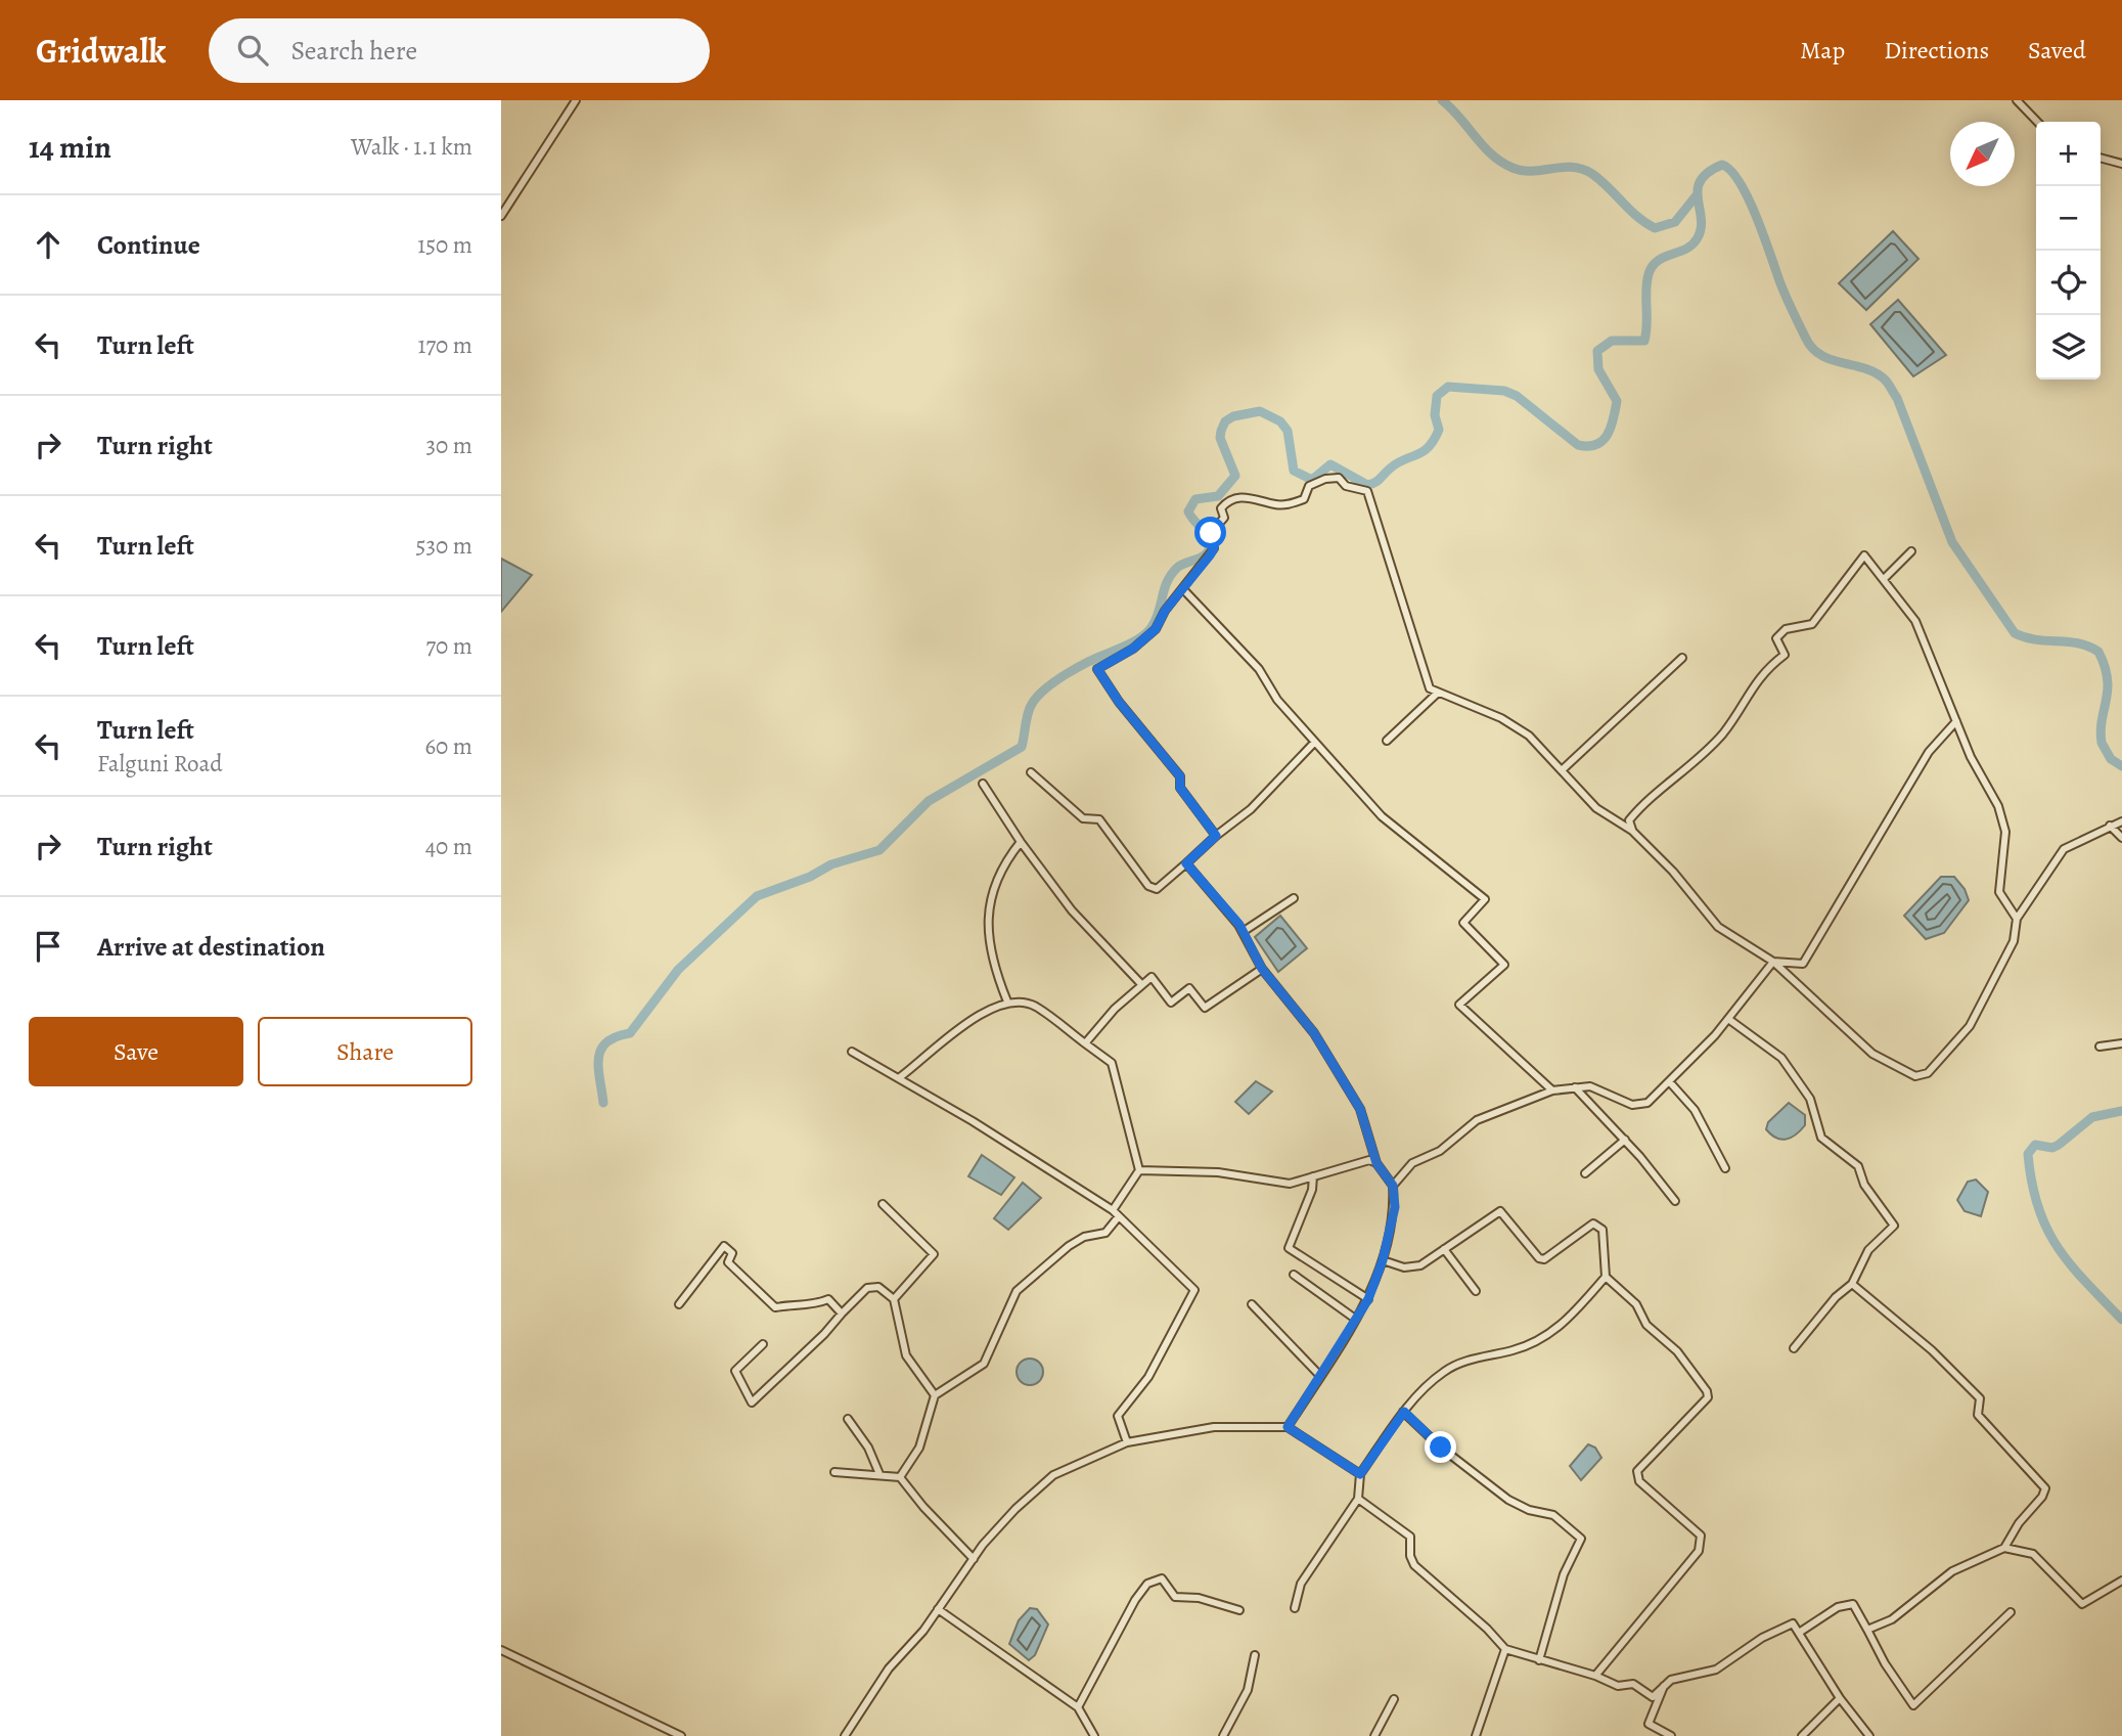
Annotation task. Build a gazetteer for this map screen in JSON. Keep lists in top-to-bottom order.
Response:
{
  "north": "bottom left",
  "page": {
    "header": "Gridwalk",
    "search": "Search here",
    "nav": ["Map", "Directions", "Saved"],
    "heading": ["14 min", "Walk · 1.1 km"],
    "map_buttons": ["+", "−"],
    "list": [
      ["Continue", "150 m"],
      ["Turn left", "170 m"],
      ["Turn right", "30 m"],
      ["Turn left", "530 m"],
      ["Turn left", "70 m"],
      ["Turn left", "Falguni Road", "60 m"],
      ["Turn right", "40 m"],
      "Arrive at destination"
    ],
    "buttons": ["Save", "Share"]
  }
}
